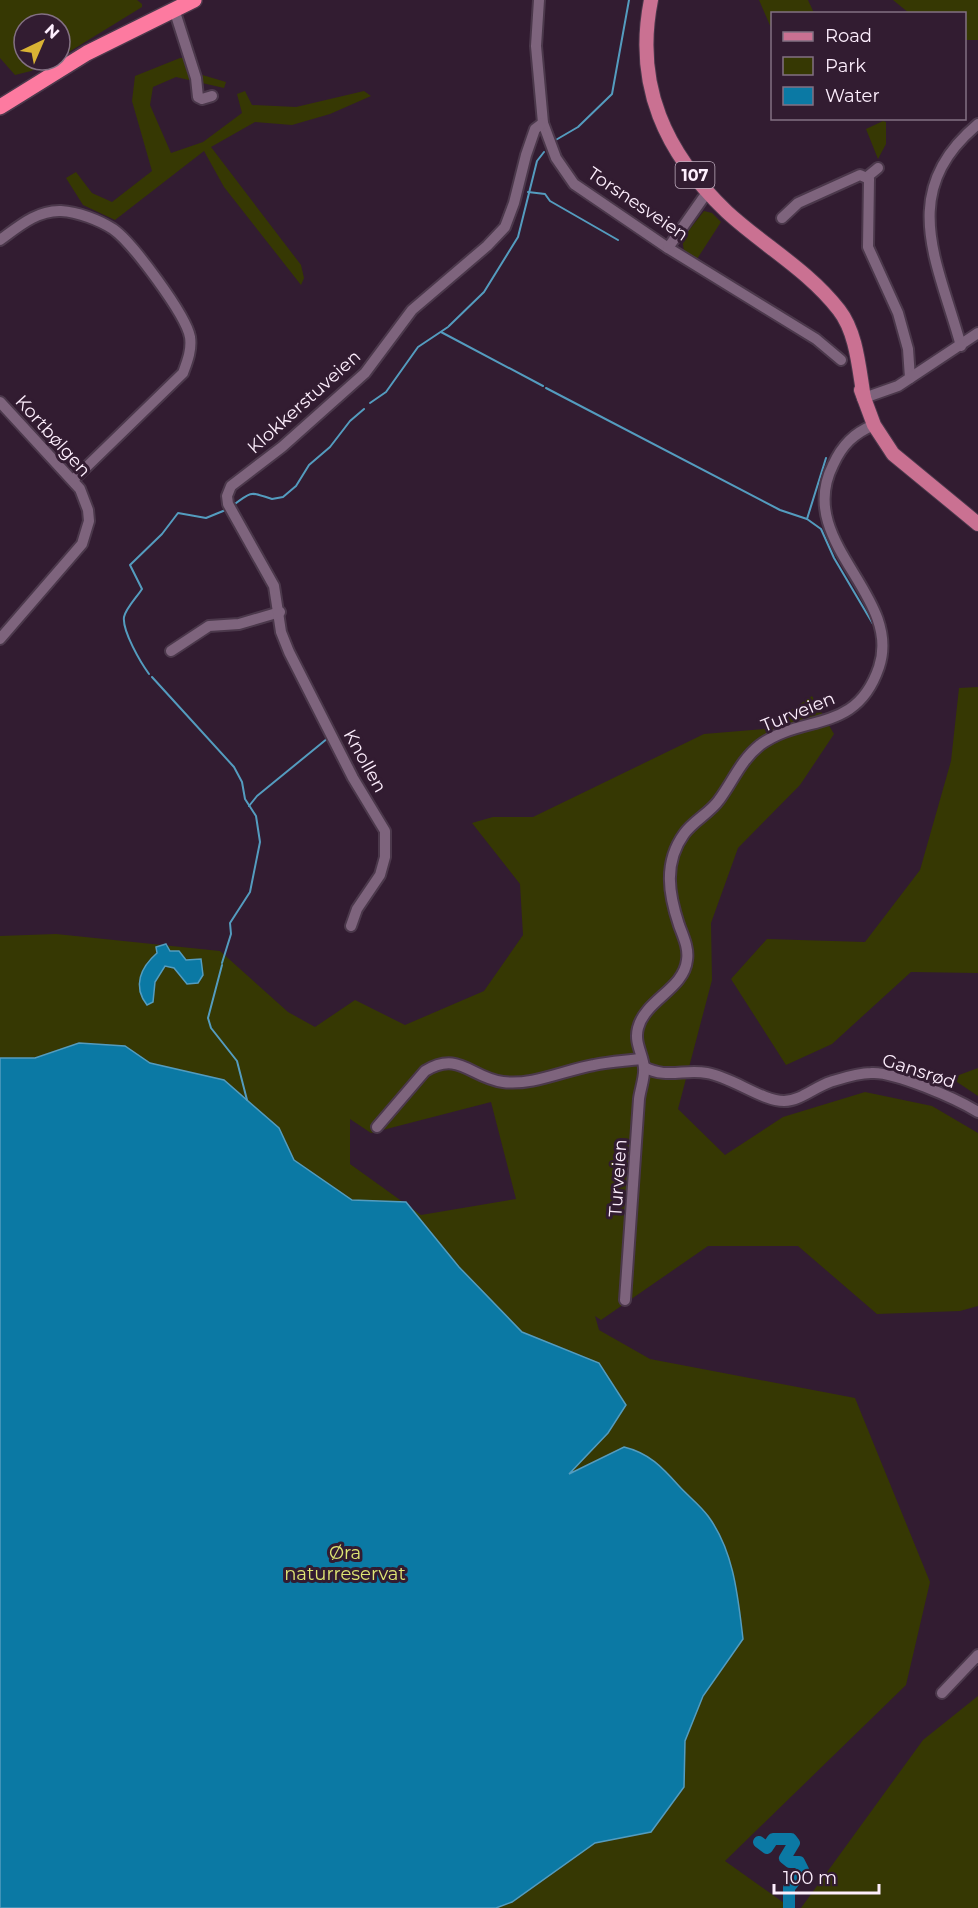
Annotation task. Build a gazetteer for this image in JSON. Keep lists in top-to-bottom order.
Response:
{
  "streets": {
    "main road": ["107"],
    "street": [
      "Torsnesveien",
      "Klokkerstuveien",
      "Kortbølgen",
      "Turveien",
      "Knollen",
      "Gansrød"
    ]
  },
  "crossings": [
    ["107", "Turveien"],
    ["Torsnesveien", "Klokkerstuveien"],
    ["Klokkerstuveien", "Knollen"],
    ["Turveien", "Gansrød"]
  ],
  "parks": ["Øra naturreservat"],
  "legend": ["Road", "Park", "Water"],
  "scale_bar": "100 m",
  "north": "top right"
}
